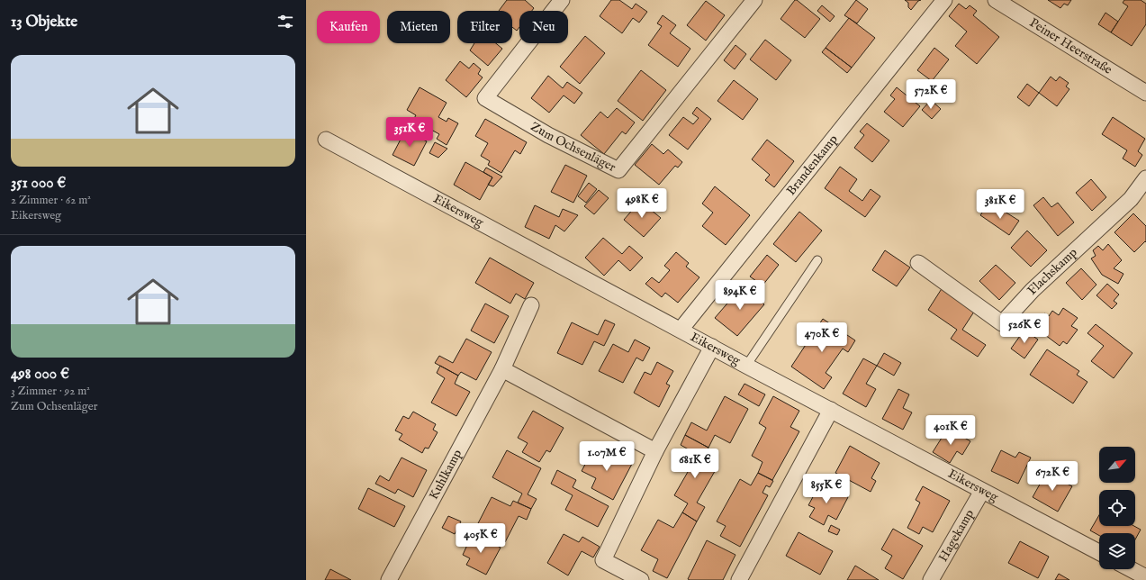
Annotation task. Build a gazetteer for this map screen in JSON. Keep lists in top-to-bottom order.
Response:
{
  "streets": {
    "street": [
      "Peiner Heerstraße",
      "Zum Ochsenläger",
      "Brandenkamp",
      "Eikersweg",
      "Flachskamp",
      "Kuhlkamp",
      "Hagekamp"
    ]
  },
  "crossings": [
    ["Brandenkamp", "Eikersweg"],
    ["Eikersweg", "Hagekamp"]
  ],
  "north": "top right",
  "page": {
    "heading": "13 Objekte",
    "chip": [
      "Kaufen",
      "Mieten",
      "Filter",
      "Neu"
    ],
    "list": [
      {
        "name": "351 000 €",
        "note": "2 Zimmer · 62 m² · Eikersweg"
      },
      {
        "name": "498 000 €",
        "note": "3 Zimmer · 92 m² · Zum Ochsenläger"
      }
    ],
    "price": [
      "572K €",
      "351K €",
      "498K €",
      "381K €",
      "894K €",
      "526K €",
      "470K €",
      "401K €",
      "1.07M €",
      "681K €",
      "672K €",
      "855K €",
      "405K €"
    ]
  }
}
